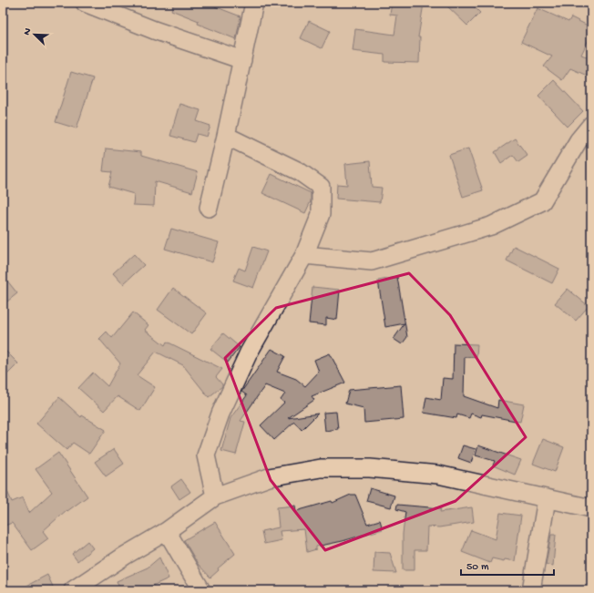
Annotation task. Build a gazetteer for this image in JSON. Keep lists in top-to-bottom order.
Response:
{
  "scale_bar": "50 m",
  "north": "top left"
}
